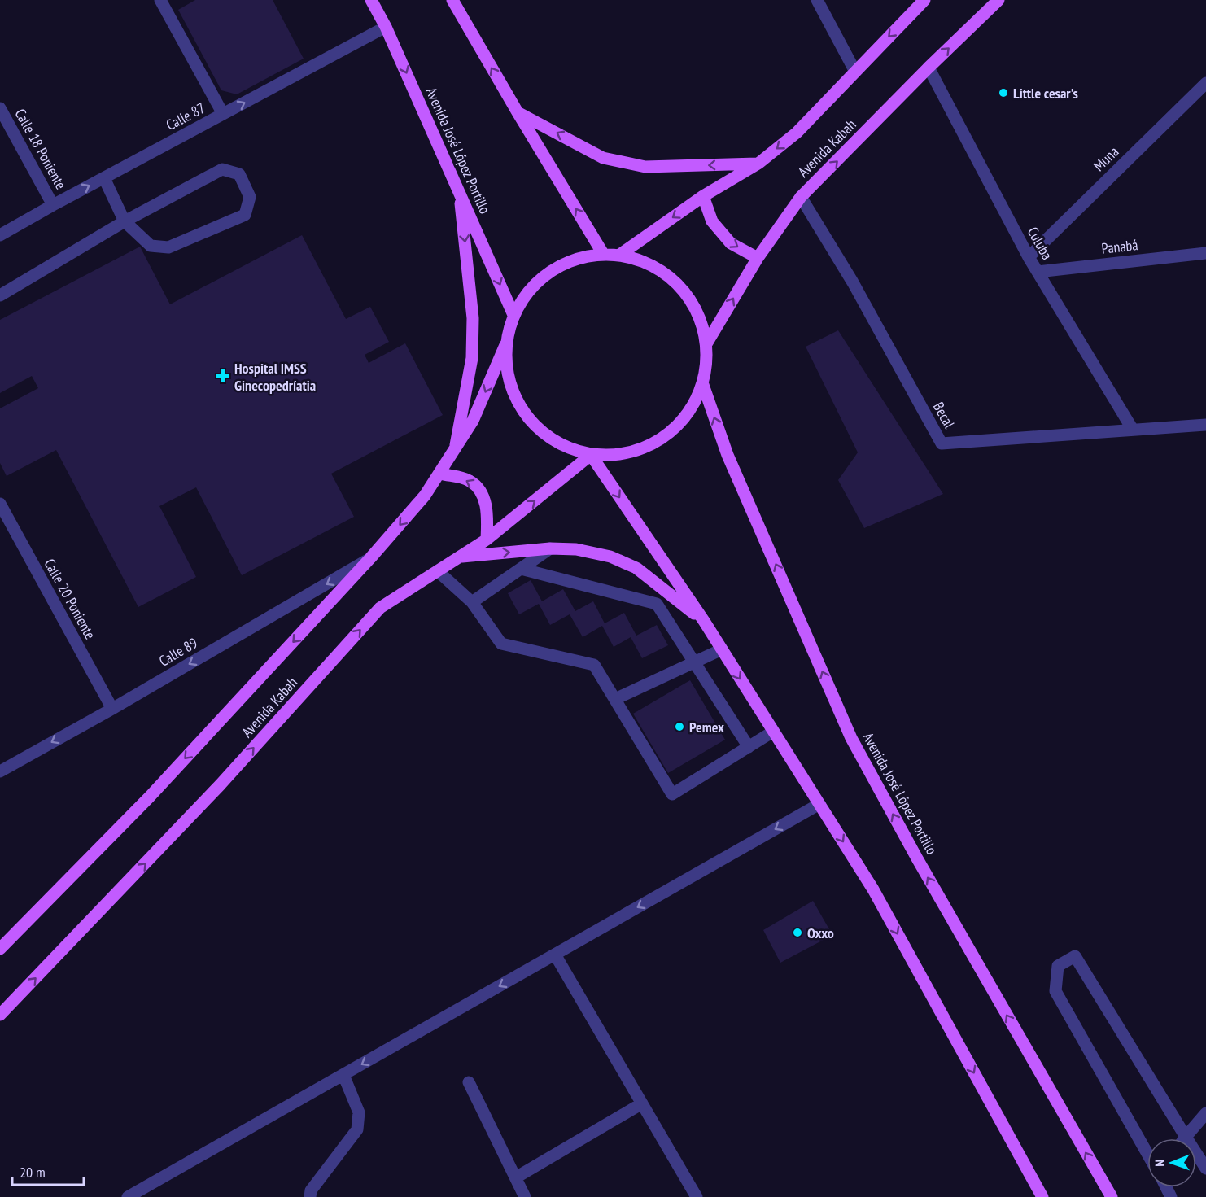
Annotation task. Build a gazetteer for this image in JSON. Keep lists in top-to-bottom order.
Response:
{
  "streets": {
    "main road": ["Avenida Kabah", "Avenida José López Portillo"],
    "street": [
      "Calle 87",
      "Calle 18 Poniente",
      "Muna",
      "Culuba",
      "Panabá",
      "Becal",
      "Calle 20 Poniente",
      "Calle 89"
    ]
  },
  "crossings": [
    ["Calle 87", "Calle 18 Poniente"],
    ["Calle 87", "Avenida José López Portillo"],
    ["Avenida Kabah", "Culuba"],
    ["Avenida Kabah", "Becal"],
    ["Avenida Kabah", "Calle 89"],
    ["Muna", "Culuba"],
    ["Culuba", "Panabá"],
    ["Culuba", "Becal"],
    ["Calle 20 Poniente", "Calle 89"]
  ],
  "one_way": ["Calle 87", "Calle 89"],
  "places": {
    "other": ["Little cesar's", "Pemex", "Oxxo"],
    "health": ["Hospital IMSS Ginecopedríatia"]
  },
  "scale_bar": "20 m",
  "north": "left"
}
